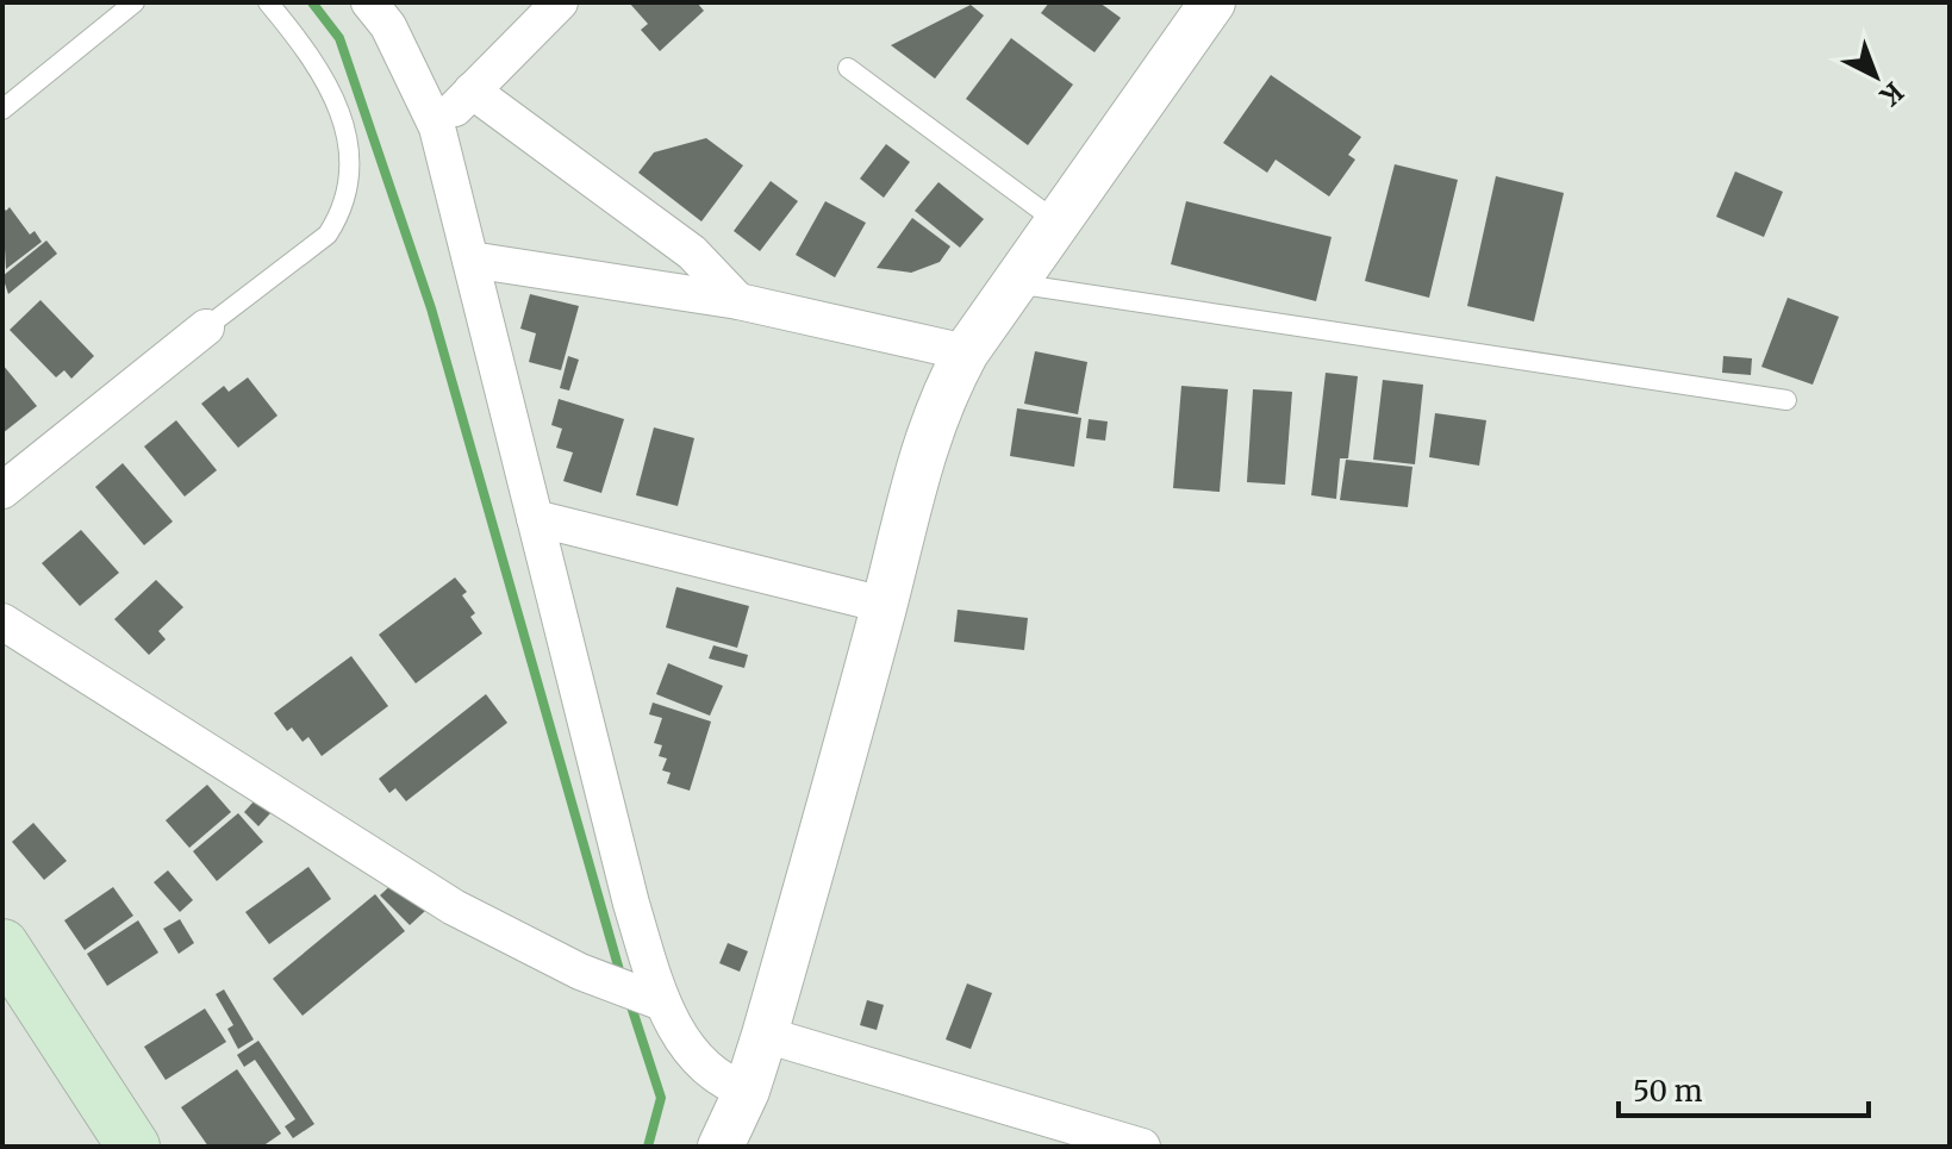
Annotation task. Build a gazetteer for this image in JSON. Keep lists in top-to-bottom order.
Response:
{
  "scale_bar": "50 m",
  "north": "bottom right"
}
